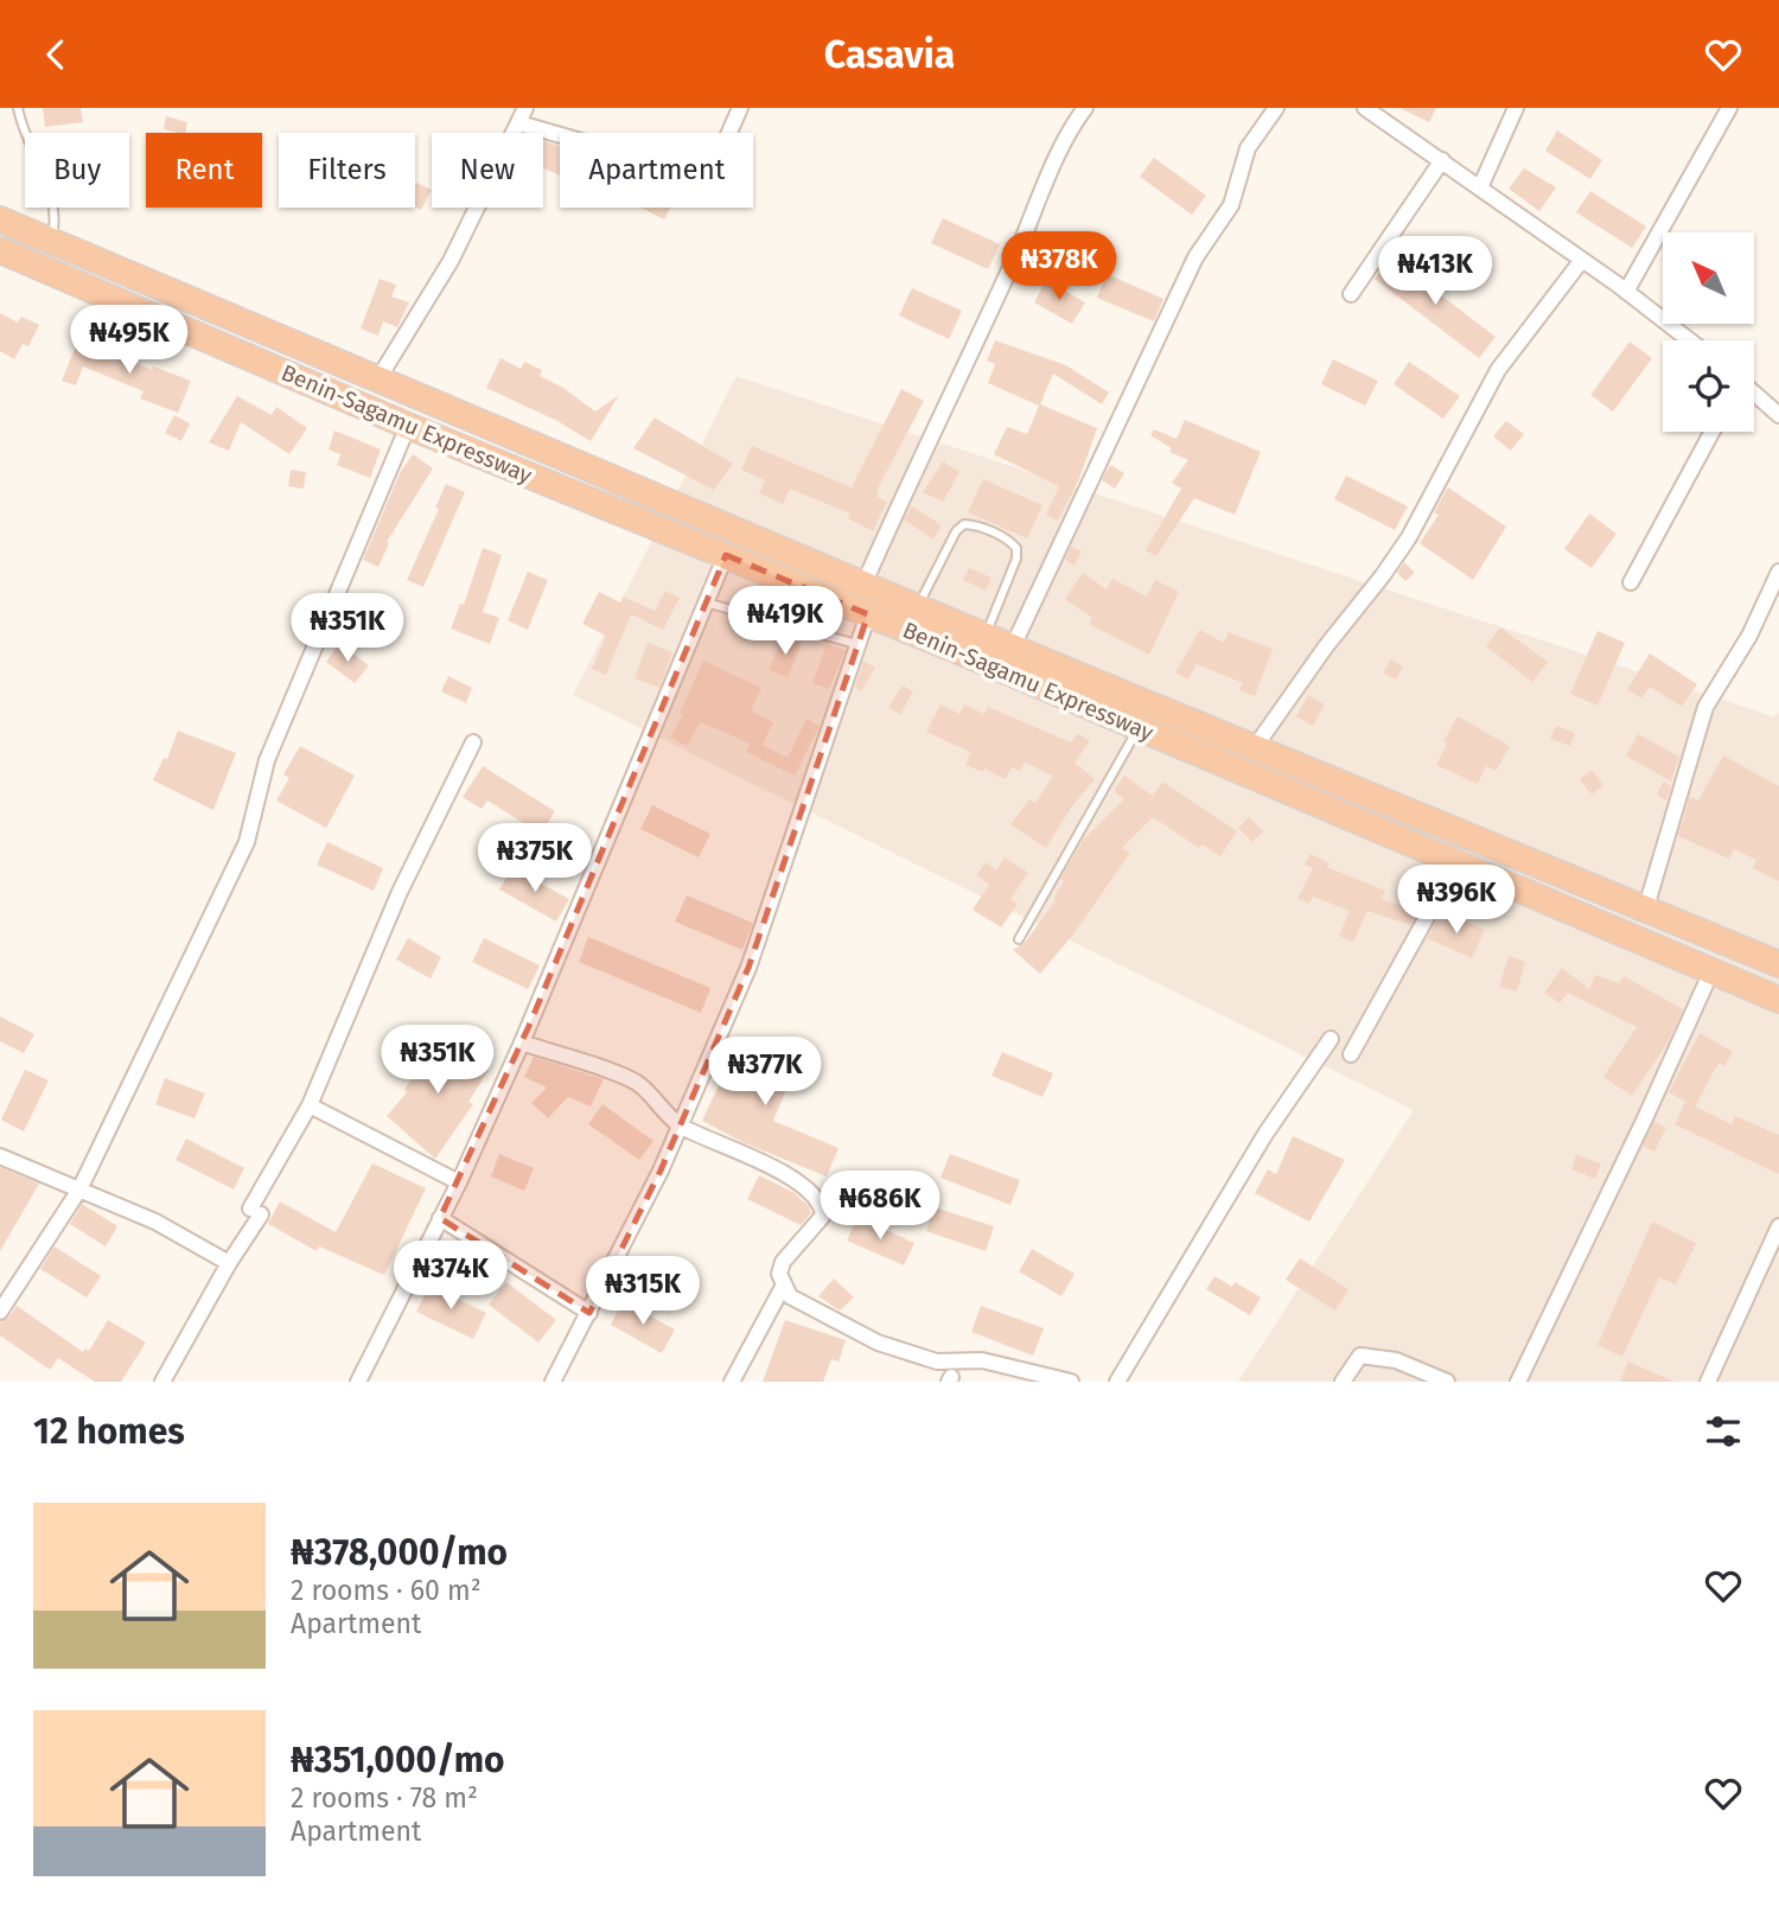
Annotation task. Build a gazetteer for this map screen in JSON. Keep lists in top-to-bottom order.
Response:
{
  "streets": {
    "highway": ["Benin-Sagamu Expressway"]
  },
  "north": "top left",
  "page": {
    "header": "Casavia",
    "chip": [
      "Buy",
      "Rent",
      "Filters",
      "New",
      "Apartment"
    ],
    "price": [
      "₦378K",
      "₦413K",
      "₦495K",
      "₦419K",
      "₦351K",
      "₦375K",
      "₦396K",
      "₦351K",
      "₦377K",
      "₦686K",
      "₦374K",
      "₦315K"
    ],
    "heading": "12 homes",
    "list": [
      {
        "name": "₦378,000/mo",
        "note": "2 rooms · 60 m² · Apartment"
      },
      {
        "name": "₦351,000/mo",
        "note": "2 rooms · 78 m² · Apartment"
      }
    ]
  }
}
